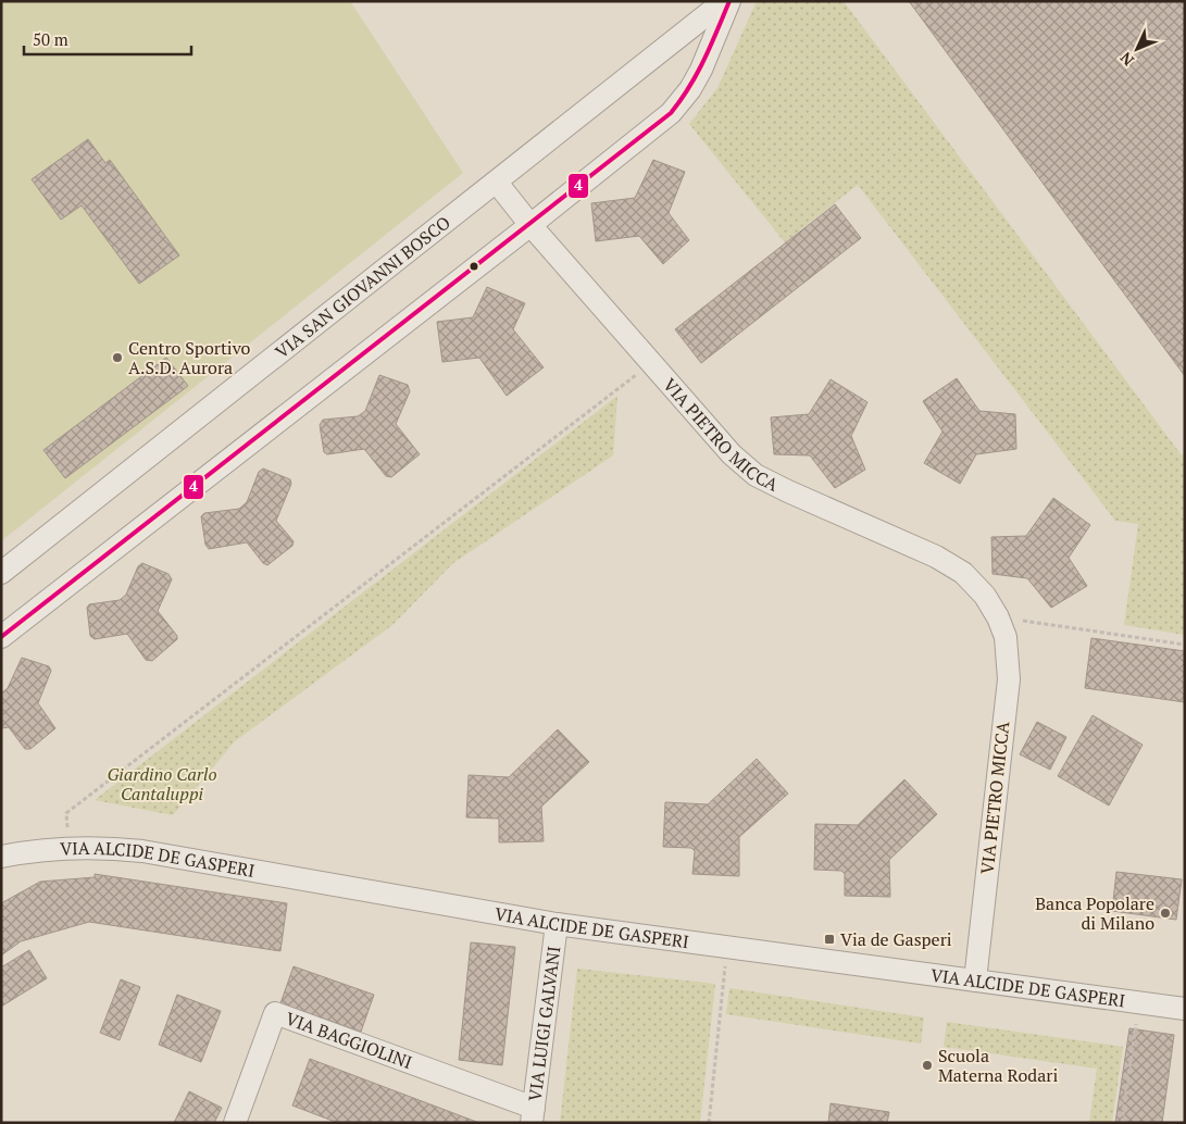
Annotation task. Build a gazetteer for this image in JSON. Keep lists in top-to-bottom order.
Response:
{
  "streets": {
    "street": [
      "VIA SAN GIOVANNI BOSCO",
      "VIA PIETRO MICCA",
      "VIA ALCIDE DE GASPERI",
      "VIA LUIGI GALVANI",
      "VIA BAGGIOLINI"
    ]
  },
  "crossings": [
    ["VIA SAN GIOVANNI BOSCO", "VIA PIETRO MICCA"],
    ["VIA PIETRO MICCA", "VIA ALCIDE DE GASPERI"],
    ["VIA ALCIDE DE GASPERI", "VIA LUIGI GALVANI"],
    ["VIA LUIGI GALVANI", "VIA BAGGIOLINI"]
  ],
  "parks": ["Giardino Carlo Cantaluppi"],
  "places": {
    "other": ["Centro Sportivo A.S.D. Aurora", "Banca Popolare di Milano", "Scuola Materna Rodari"],
    "transit": ["Via de Gasperi"]
  },
  "lines": ["transit line 4"],
  "scale_bar": "50 m",
  "north": "bottom left"
}
